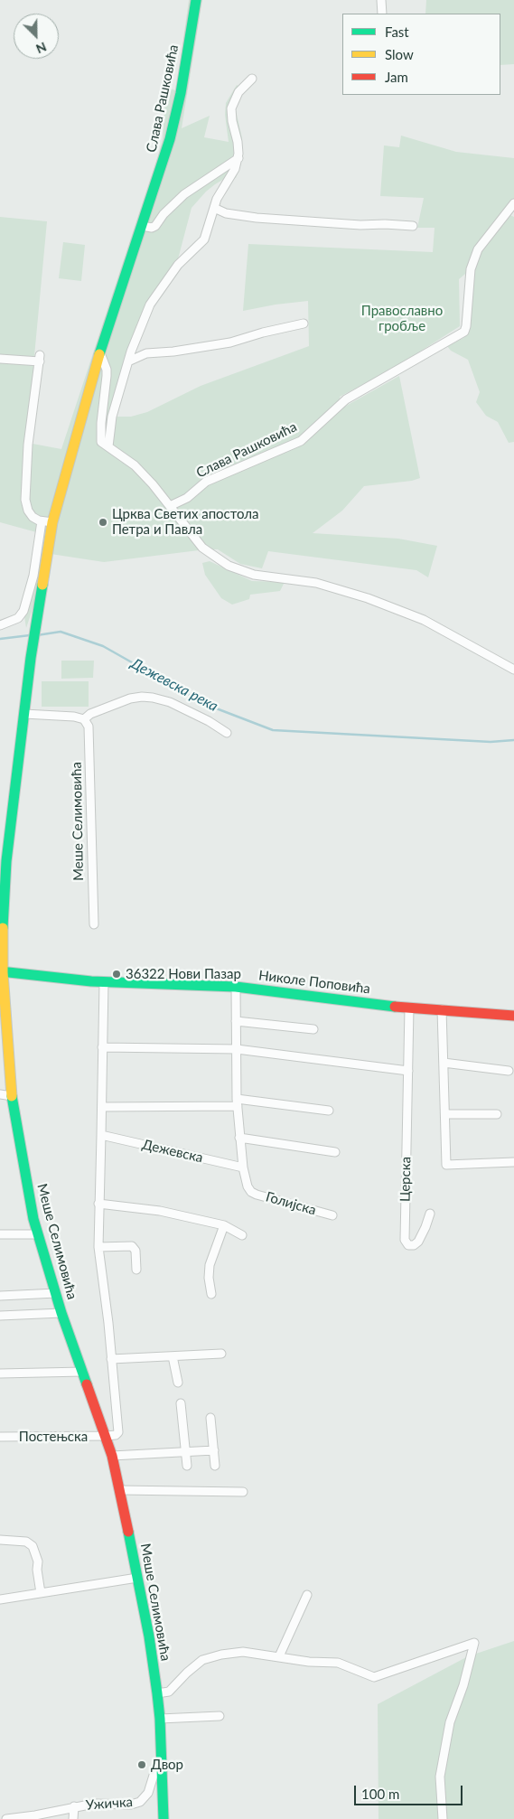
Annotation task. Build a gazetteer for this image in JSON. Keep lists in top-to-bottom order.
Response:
{
  "streets": {
    "main road": ["Слава Рашковића", "Меше Селимовића", "Николе Поповића"],
    "street": [
      "Дежевска",
      "Церска",
      "Голијска",
      "Постењска",
      "Ужичка"
    ]
  },
  "crossings": [
    ["Слава Рашковића", "Меше Селимовића"],
    ["Меше Селимовића", "Николе Поповића"],
    ["Меше Селимовића", "Постењска"],
    ["Меше Селимовића", "Ужичка"],
    ["Николе Поповића", "Церска"],
    ["Николе Поповића", "Голијска"],
    ["Дежевска", "Голијска"]
  ],
  "water": ["Дежевска река"],
  "parks": ["Православно гробље"],
  "places": ["Црква Светих апостола Петра и Павла", "36322 Нови Пазар", "Двор"],
  "legend": ["Fast", "Slow", "Jam"],
  "scale_bar": "100 m",
  "north": "bottom right"
}
